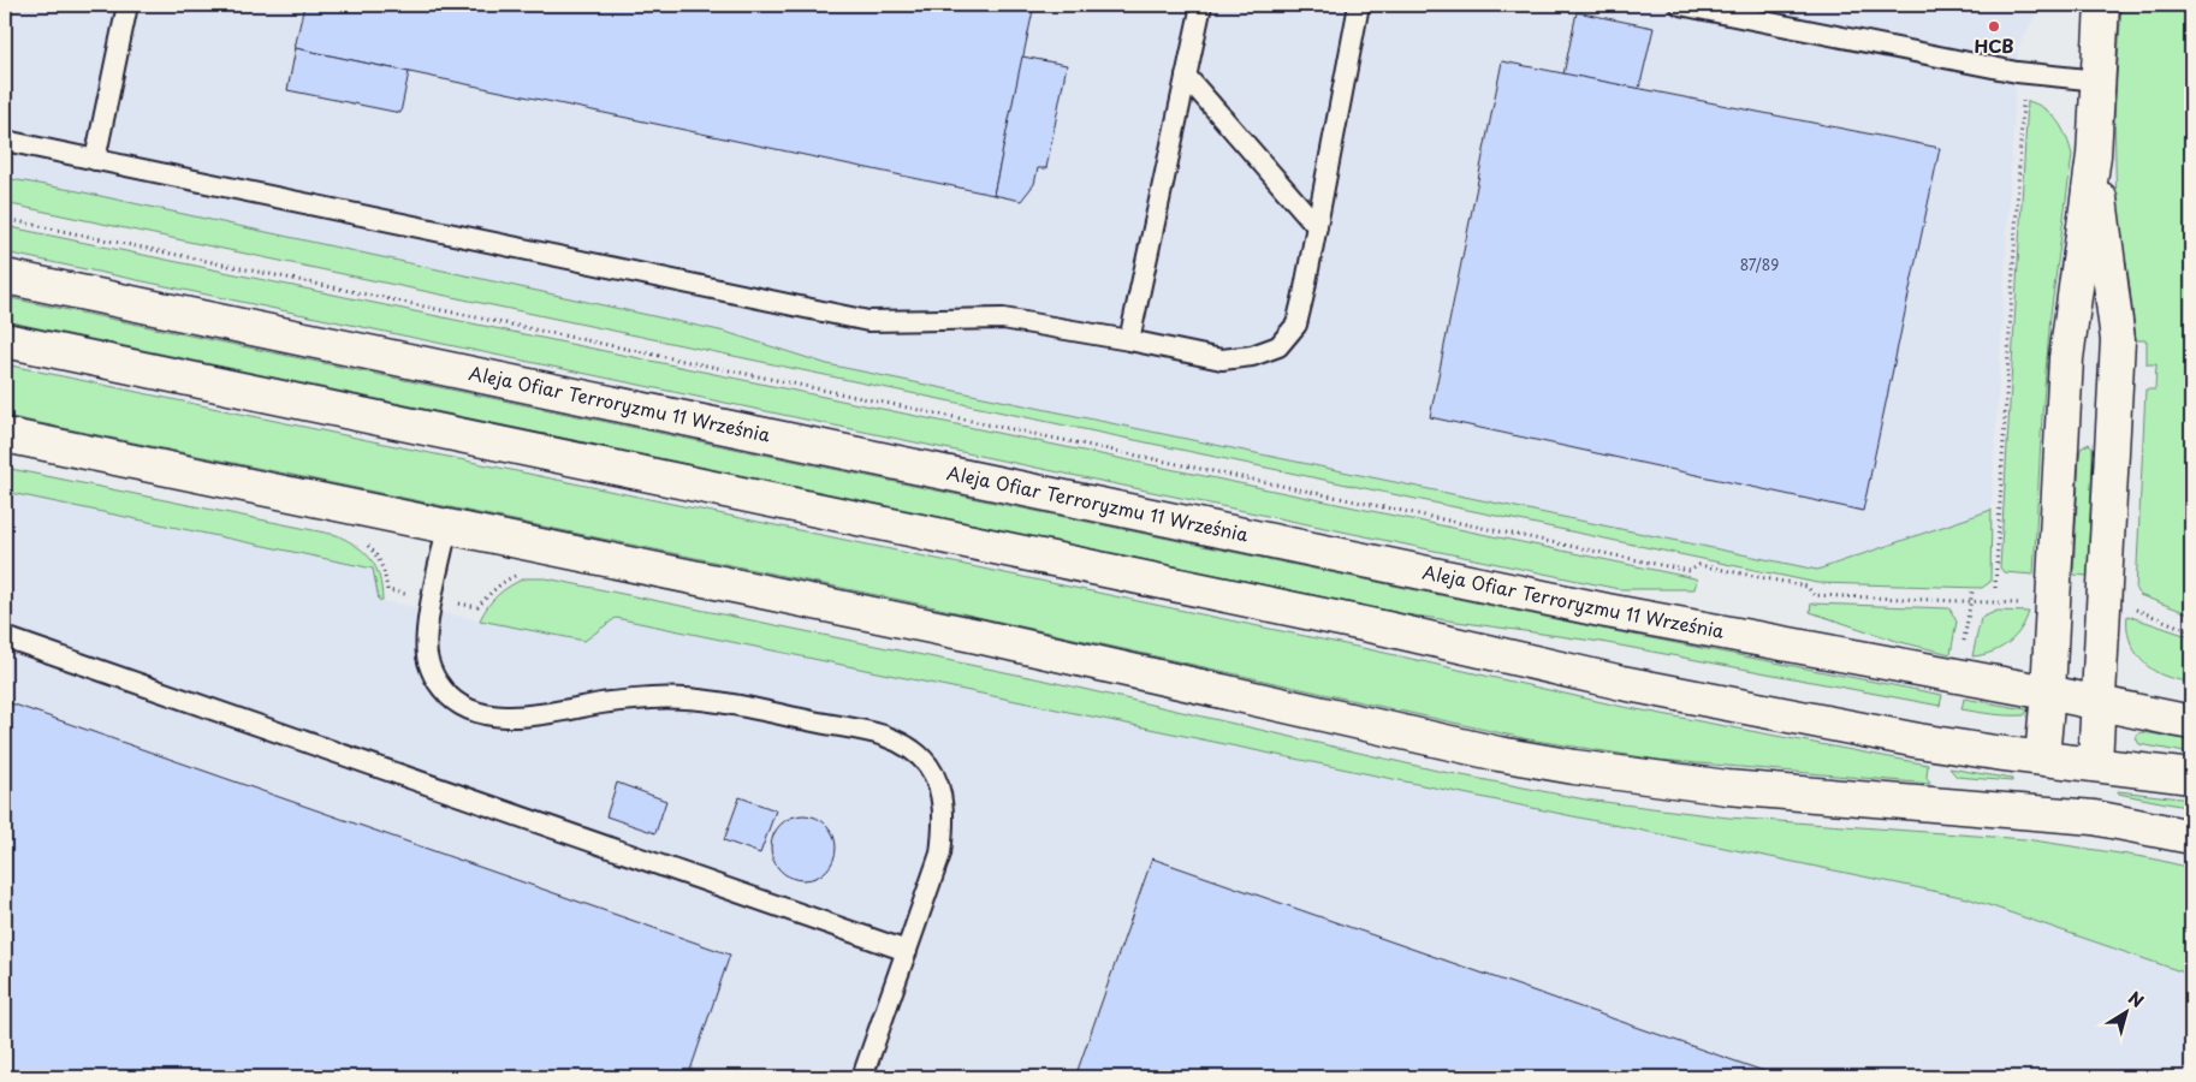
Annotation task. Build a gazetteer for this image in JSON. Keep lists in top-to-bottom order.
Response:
{
  "streets": {
    "street": ["Aleja Ofiar Terroryzmu 11 Września"]
  },
  "places": ["HCB"],
  "house_numbers": ["87/89"],
  "north": "top right"
}
